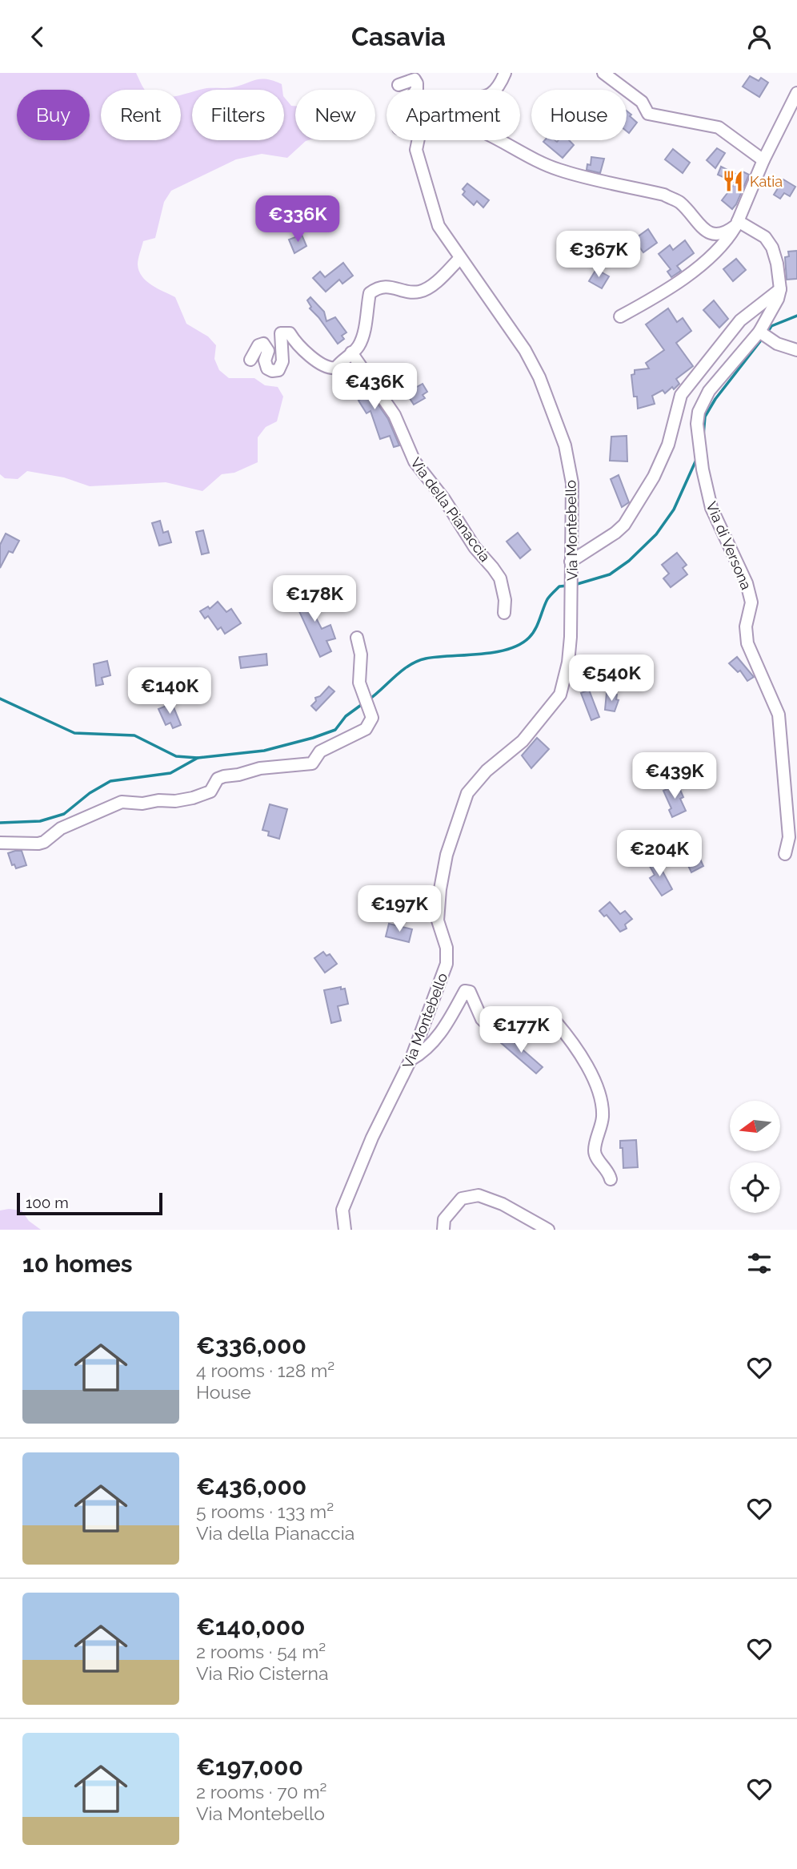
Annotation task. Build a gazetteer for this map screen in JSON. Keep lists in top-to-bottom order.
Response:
{
  "streets": {
    "street": ["Via della Pianaccia", "Via Montebello", "Via di Versona"]
  },
  "places": {
    "restaurant": ["Katia"]
  },
  "scale_bar": "100 m",
  "north": "left",
  "page": {
    "header": "Casavia",
    "chip": [
      "Buy",
      "Rent",
      "Filters",
      "New",
      "Apartment",
      "House"
    ],
    "price": [
      "€336K",
      "€367K",
      "€436K",
      "€178K",
      "€540K",
      "€140K",
      "€439K",
      "€204K",
      "€197K",
      "€177K"
    ],
    "scale": "100 m",
    "heading": "10 homes",
    "list": [
      {
        "name": "€336,000",
        "note": "4 rooms · 128 m² · House"
      },
      {
        "name": "€436,000",
        "note": "5 rooms · 133 m² · Via della Pianaccia"
      },
      {
        "name": "€140,000",
        "note": "2 rooms · 54 m² · Via Rio Cisterna"
      },
      {
        "name": "€197,000",
        "note": "2 rooms · 70 m² · Via Montebello"
      }
    ]
  }
}
